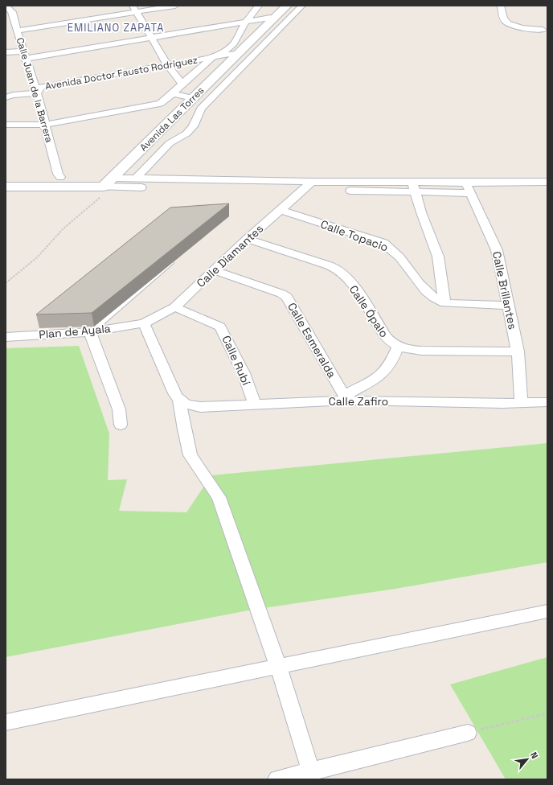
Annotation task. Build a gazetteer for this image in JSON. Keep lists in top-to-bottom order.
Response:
{
  "streets": {
    "street": [
      "Avenida Doctor Fausto Rodríguez",
      "Calle Juan de la Barrera",
      "Avenida Las Torres",
      "Calle Topacio",
      "Calle Diamantes",
      "Calle Brillantes",
      "Calle Ópalo",
      "Plan de Ayala",
      "Calle Esmeralda",
      "Calle Rubí",
      "Calle Zafiro"
    ]
  },
  "crossings": [
    ["Avenida Doctor Fausto Rodríguez", "Calle Juan de la Barrera"],
    ["Avenida Doctor Fausto Rodríguez", "Avenida Las Torres"],
    ["Calle Juan de la Barrera", "Avenida Las Torres"],
    ["Calle Topacio", "Calle Diamantes"],
    ["Calle Topacio", "Calle Brillantes"],
    ["Calle Diamantes", "Calle Ópalo"],
    ["Calle Diamantes", "Plan de Ayala"],
    ["Calle Diamantes", "Calle Esmeralda"],
    ["Calle Diamantes", "Calle Rubí"],
    ["Calle Brillantes", "Calle Ópalo"],
    ["Calle Brillantes", "Calle Zafiro"],
    ["Calle Esmeralda", "Calle Zafiro"],
    ["Calle Rubí", "Calle Zafiro"]
  ],
  "districts": ["EMILIANO ZAPATA"],
  "north": "top right"
}
